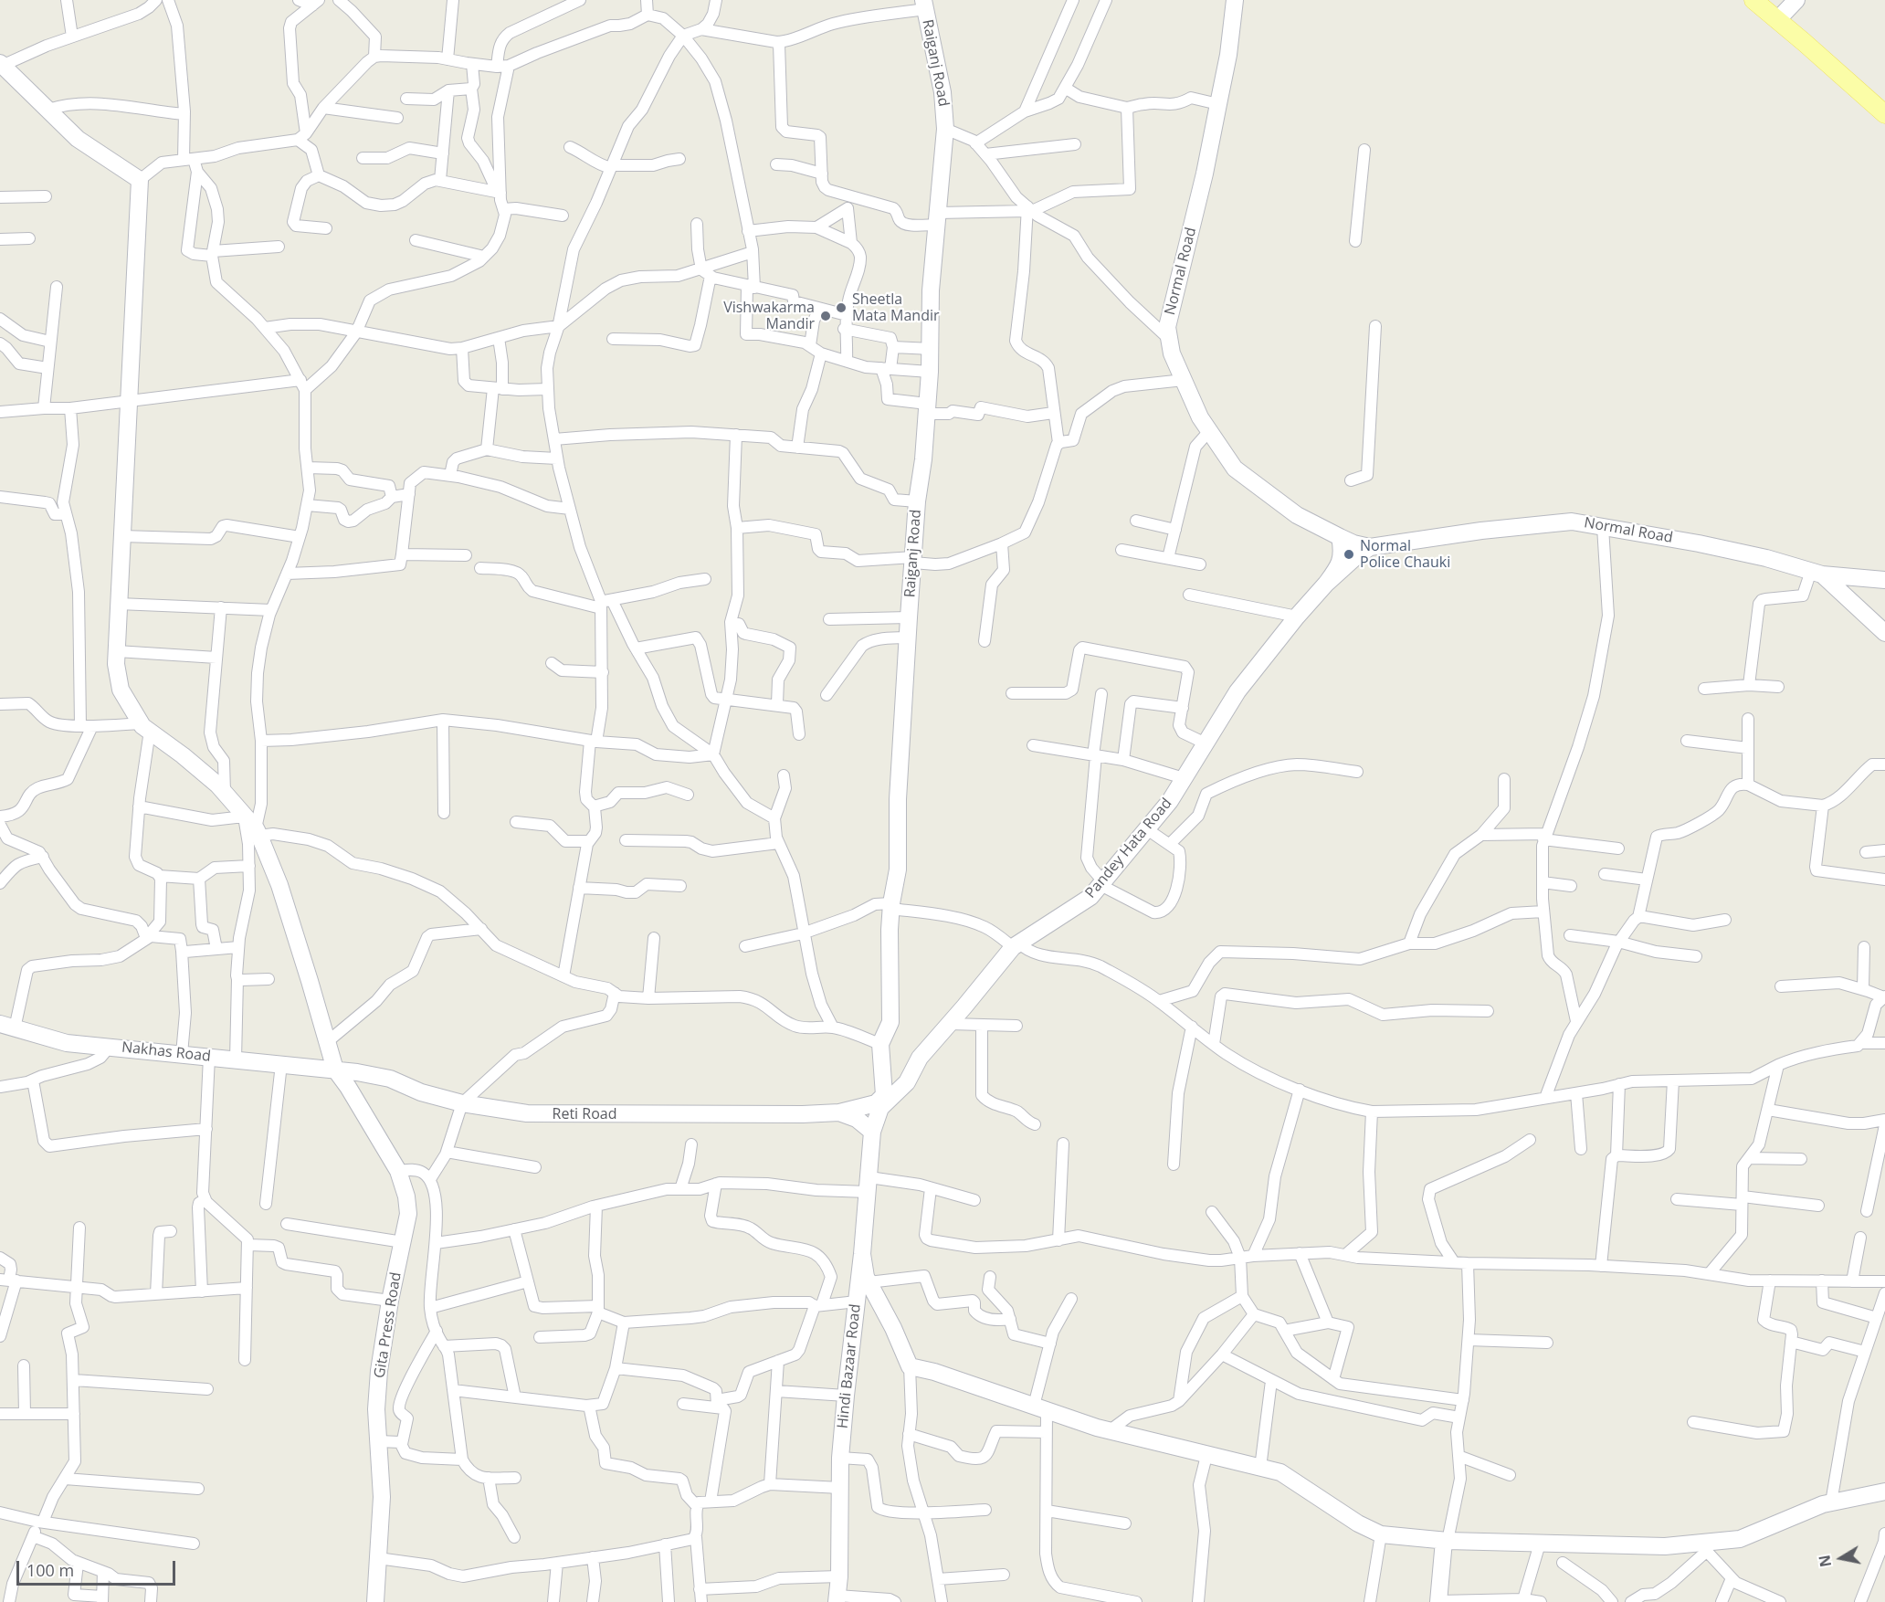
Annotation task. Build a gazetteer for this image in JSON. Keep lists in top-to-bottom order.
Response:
{
  "streets": {
    "main road": [
      "Raiganj Road",
      "Normal Road",
      "Pandey Hata Road",
      "Nakhas Road",
      "Reti Road",
      "Gita Press Road",
      "Hindi Bazaar Road"
    ]
  },
  "crossings": [
    ["Raiganj Road", "Pandey Hata Road"],
    ["Raiganj Road", "Reti Road"],
    ["Raiganj Road", "Hindi Bazaar Road"],
    ["Pandey Hata Road", "Reti Road"],
    ["Nakhas Road", "Reti Road"],
    ["Nakhas Road", "Gita Press Road"],
    ["Reti Road", "Gita Press Road"]
  ],
  "places": ["Sheetla Mata Mandir", "Vishwakarma Mandir", "Normal Police Chauki"],
  "scale_bar": "100 m",
  "north": "left"
}
